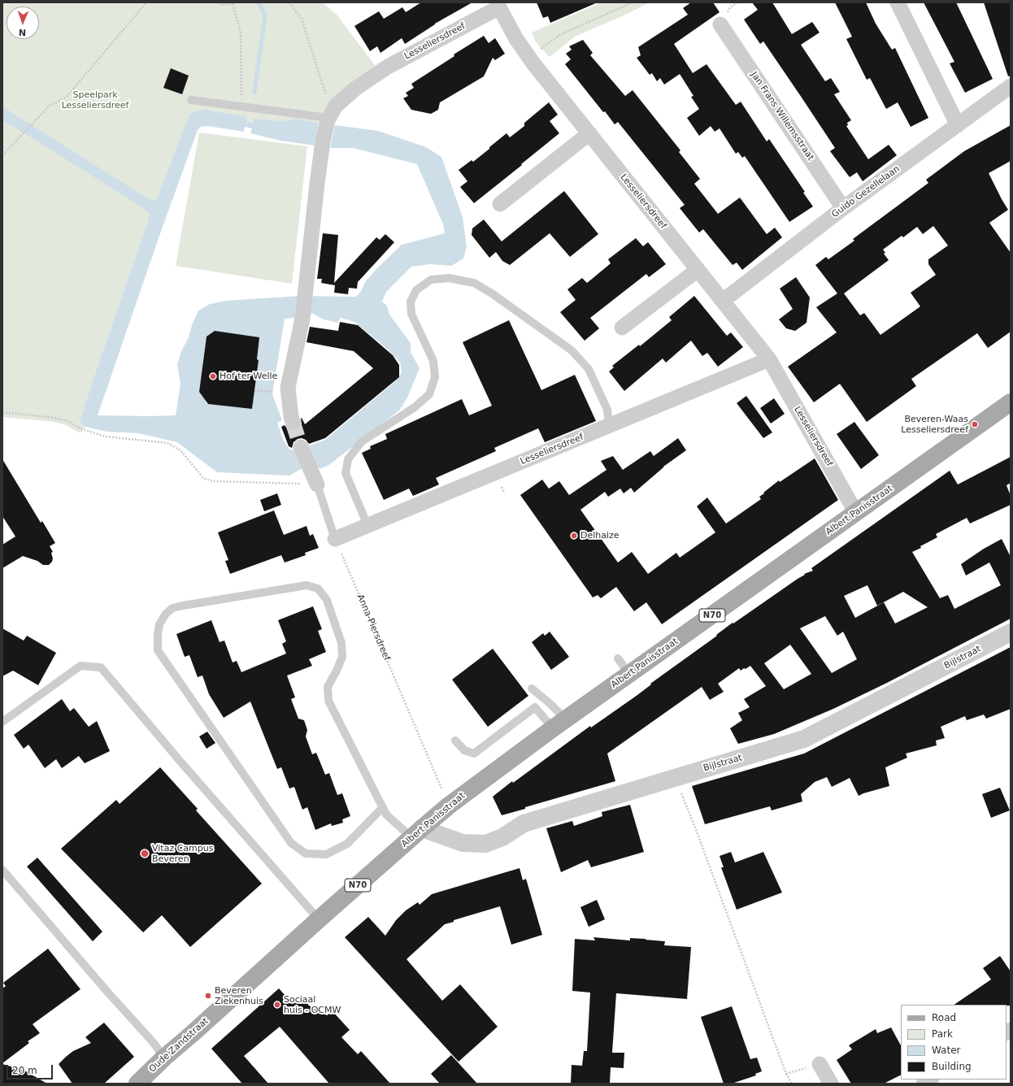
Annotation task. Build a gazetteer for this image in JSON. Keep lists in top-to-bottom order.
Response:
{
  "streets": {
    "main road": ["Albert Panisstraat", "N70", "Oude Zandstraat"],
    "street": [
      "Lesseliersdreef",
      "Jan Frans Willemsstraat",
      "Guido Gezellelaan",
      "Bijlstraat"
    ],
    "path": ["Anna-Piersdreef"]
  },
  "crossings": [
    ["Lesseliersdreef", "Guido Gezellelaan"],
    ["Lesseliersdreef", "Albert Panisstraat"],
    ["Lesseliersdreef", "Anna-Piersdreef"],
    ["Jan Frans Willemsstraat", "Guido Gezellelaan"],
    ["Albert Panisstraat", "Anna-Piersdreef"],
    ["Albert Panisstraat", "Bijlstraat"],
    ["Albert Panisstraat", "Oude Zandstraat"]
  ],
  "parks": ["Speelpark Lesseliersdreef"],
  "places": [
    "Hof ter Welle",
    "Beveren-Waas Lesseliersdreef",
    "Delhaize",
    "Vitaz Campus Beveren",
    "Beveren Ziekenhuis",
    "Sociaal huis - OCMW"
  ],
  "legend": [
    "Road",
    "Park",
    "Water",
    "Building"
  ],
  "scale_bar": "20 m",
  "north": "bottom"
}
